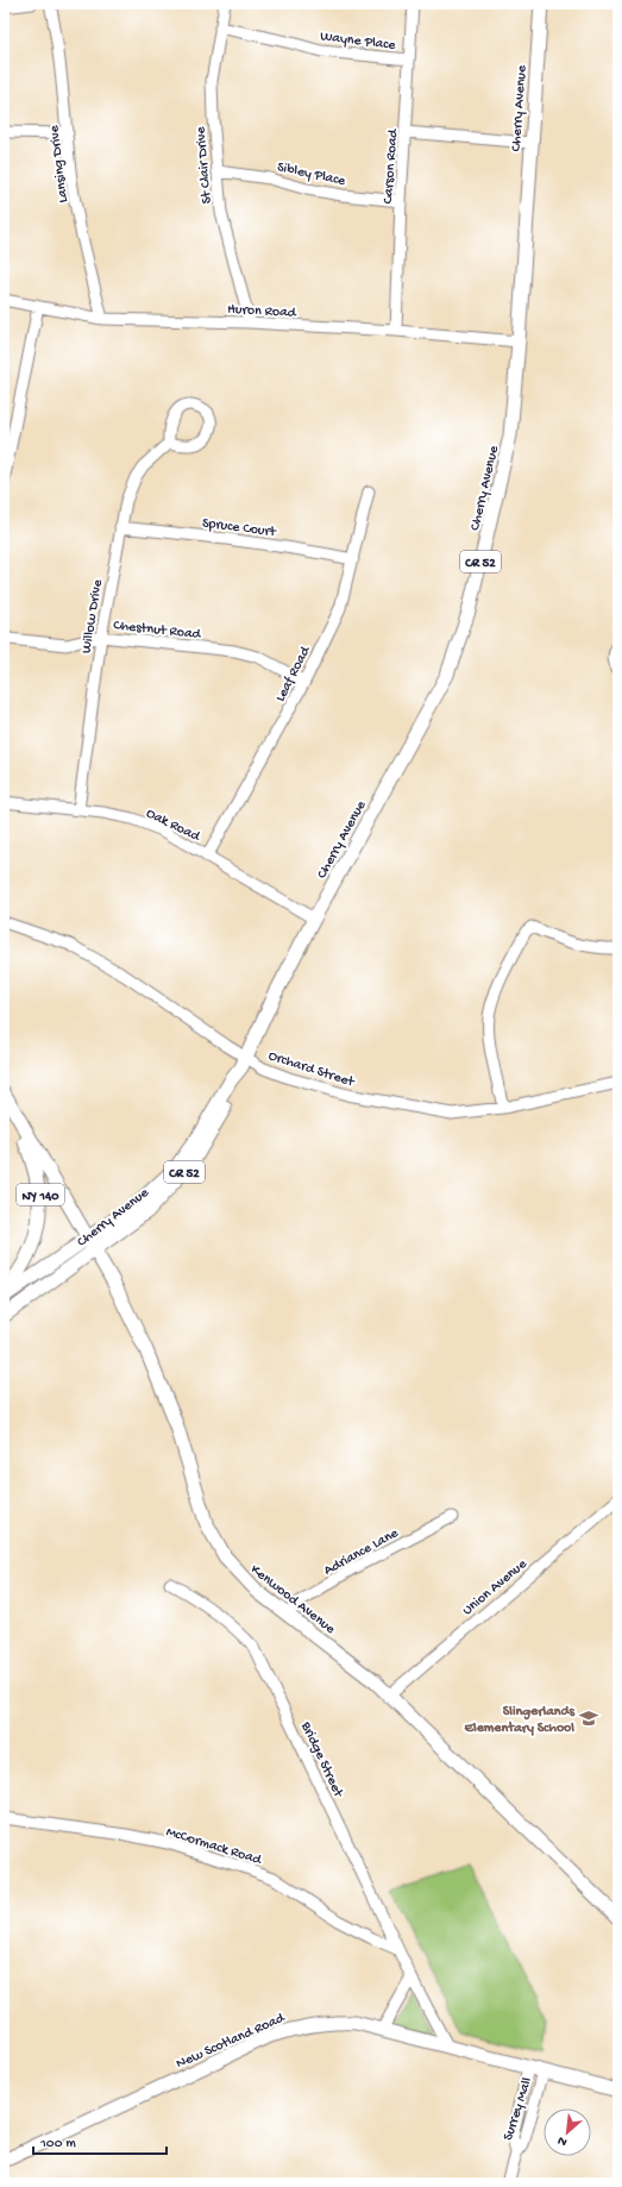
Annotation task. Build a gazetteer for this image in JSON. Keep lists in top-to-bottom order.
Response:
{
  "streets": {
    "main road": [
      "Cherry Avenue",
      "CR 52",
      "NY 140",
      "Kenwood Avenue",
      "New Scotland Road"
    ],
    "street": [
      "Wayne Place",
      "Lansing Drive",
      "St Clair Drive",
      "Carson Road",
      "Sibley Place",
      "Huron Road",
      "Spruce Court",
      "Willow Drive",
      "Chestnut Road",
      "Leaf Road",
      "Oak Road",
      "Orchard Street",
      "Adriance Lane",
      "Union Avenue",
      "Bridge Street",
      "McCormack Road",
      "Surrey Mall"
    ]
  },
  "crossings": [
    ["Wayne Place", "St Clair Drive"],
    ["Wayne Place", "Carson Road"],
    ["Cherry Avenue", "Huron Road"],
    ["Cherry Avenue", "Oak Road"],
    ["Cherry Avenue", "Orchard Street"],
    ["Cherry Avenue", "Kenwood Avenue"],
    ["Lansing Drive", "Huron Road"],
    ["St Clair Drive", "Sibley Place"],
    ["St Clair Drive", "Huron Road"],
    ["Carson Road", "Sibley Place"],
    ["Carson Road", "Huron Road"],
    ["Spruce Court", "Willow Drive"],
    ["Spruce Court", "Leaf Road"],
    ["Willow Drive", "Chestnut Road"],
    ["Willow Drive", "Oak Road"],
    ["Chestnut Road", "Leaf Road"],
    ["Leaf Road", "Oak Road"],
    ["NY 140", "Kenwood Avenue"],
    ["Adriance Lane", "Kenwood Avenue"],
    ["Union Avenue", "Kenwood Avenue"],
    ["Bridge Street", "McCormack Road"],
    ["Bridge Street", "New Scotland Road"],
    ["New Scotland Road", "Surrey Mall"]
  ],
  "places": {
    "school or university": ["Slingerlands Elementary School"]
  },
  "scale_bar": "100 m",
  "north": "bottom left"
}
